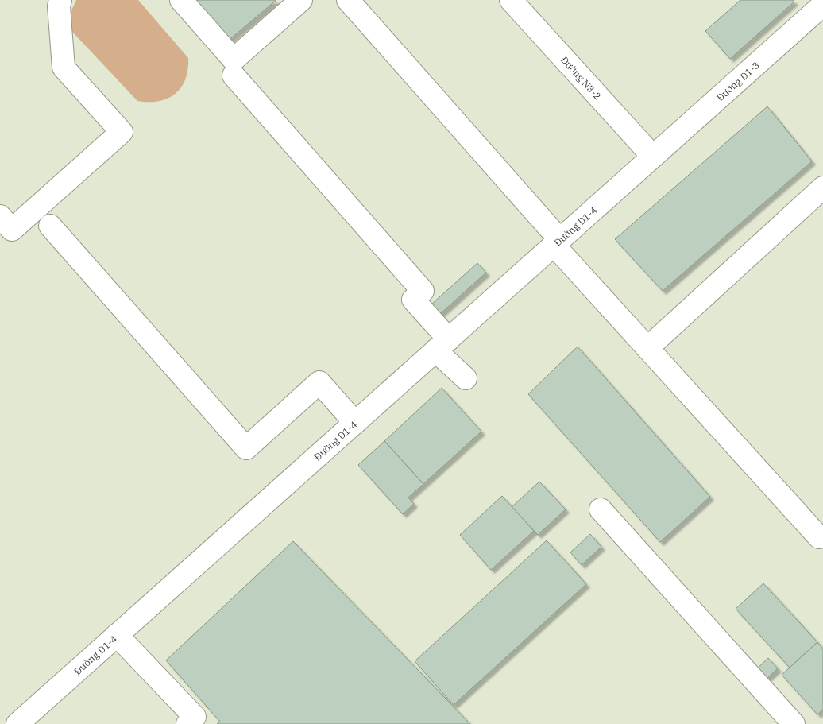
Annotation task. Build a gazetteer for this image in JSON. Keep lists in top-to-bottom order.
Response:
{
  "streets": {
    "street": ["Đường N3-2", "Đường D1-3", "Đường D1-4"]
  },
  "crossings": [
    ["Đường N3-2", "Đường D1-3"],
    ["Đường N3-2", "Đường D1-4"],
    ["Đường D1-3", "Đường D1-4"]
  ]
}
